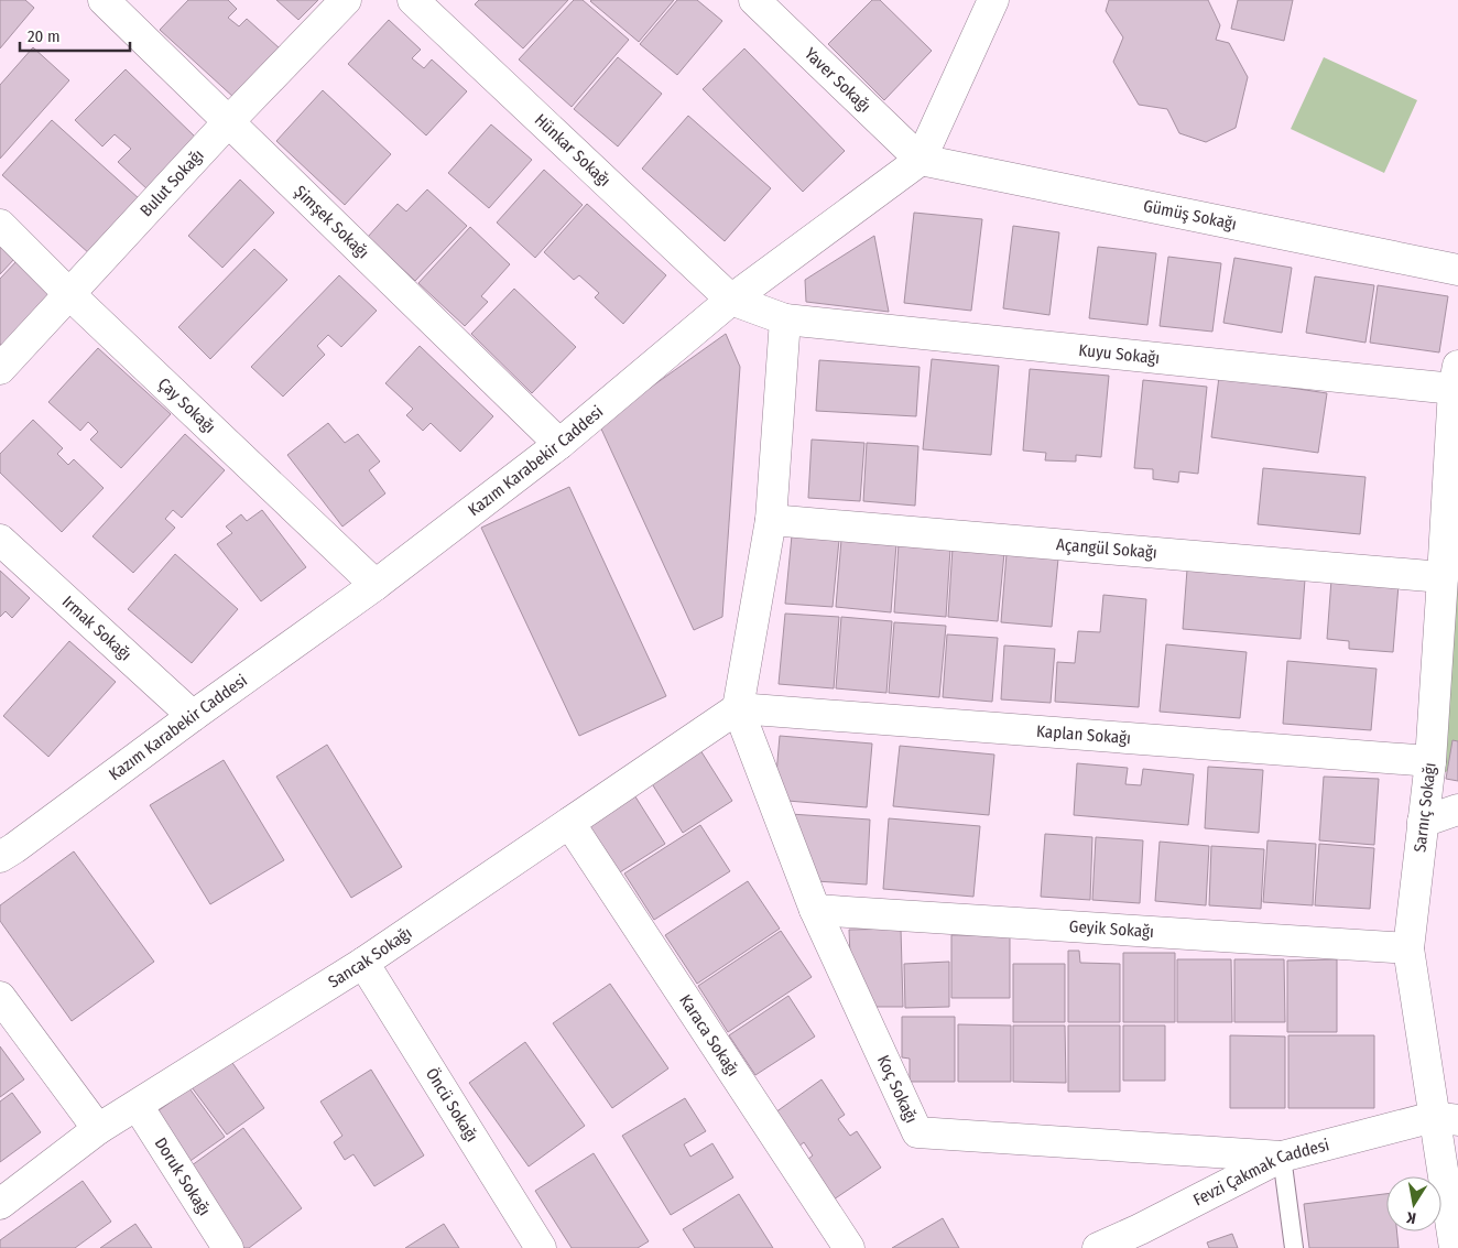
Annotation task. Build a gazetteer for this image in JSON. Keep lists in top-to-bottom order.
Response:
{
  "streets": {
    "street": [
      "Yaver Sokağı",
      "Hünkar Sokağı",
      "Bulut Sokağı",
      "Gümüş Sokağı",
      "Şimşek Sokağı",
      "Kuyu Sokağı",
      "Çay Sokağı",
      "Kazım Karabekir Caddesi",
      "Açangül Sokağı",
      "Irmak Sokağı",
      "Kaplan Sokağı",
      "Sarnıç Sokağı",
      "Geyik Sokağı",
      "Sancak Sokağı",
      "Karaca Sokağı",
      "Koç Sokağı",
      "Öncü Sokağı",
      "Fevzi Çakmak Caddesi",
      "Doruk Sokağı"
    ]
  },
  "crossings": [
    ["Yaver Sokağı", "Gümüş Sokağı"],
    ["Yaver Sokağı", "Kazım Karabekir Caddesi"],
    ["Hünkar Sokağı", "Kuyu Sokağı"],
    ["Hünkar Sokağı", "Kazım Karabekir Caddesi"],
    ["Bulut Sokağı", "Şimşek Sokağı"],
    ["Bulut Sokağı", "Çay Sokağı"],
    ["Gümüş Sokağı", "Kazım Karabekir Caddesi"],
    ["Şimşek Sokağı", "Kazım Karabekir Caddesi"],
    ["Kuyu Sokağı", "Kazım Karabekir Caddesi"],
    ["Kuyu Sokağı", "Sarnıç Sokağı"],
    ["Çay Sokağı", "Kazım Karabekir Caddesi"],
    ["Kazım Karabekir Caddesi", "Irmak Sokağı"],
    ["Açangül Sokağı", "Sarnıç Sokağı"],
    ["Kaplan Sokağı", "Sarnıç Sokağı"],
    ["Kaplan Sokağı", "Sancak Sokağı"],
    ["Kaplan Sokağı", "Koç Sokağı"],
    ["Sarnıç Sokağı", "Geyik Sokağı"],
    ["Sarnıç Sokağı", "Fevzi Çakmak Caddesi"],
    ["Geyik Sokağı", "Koç Sokağı"],
    ["Sancak Sokağı", "Karaca Sokağı"],
    ["Sancak Sokağı", "Koç Sokağı"],
    ["Sancak Sokağı", "Öncü Sokağı"],
    ["Sancak Sokağı", "Doruk Sokağı"],
    ["Koç Sokağı", "Fevzi Çakmak Caddesi"]
  ],
  "scale_bar": "20 m",
  "north": "bottom"
}
